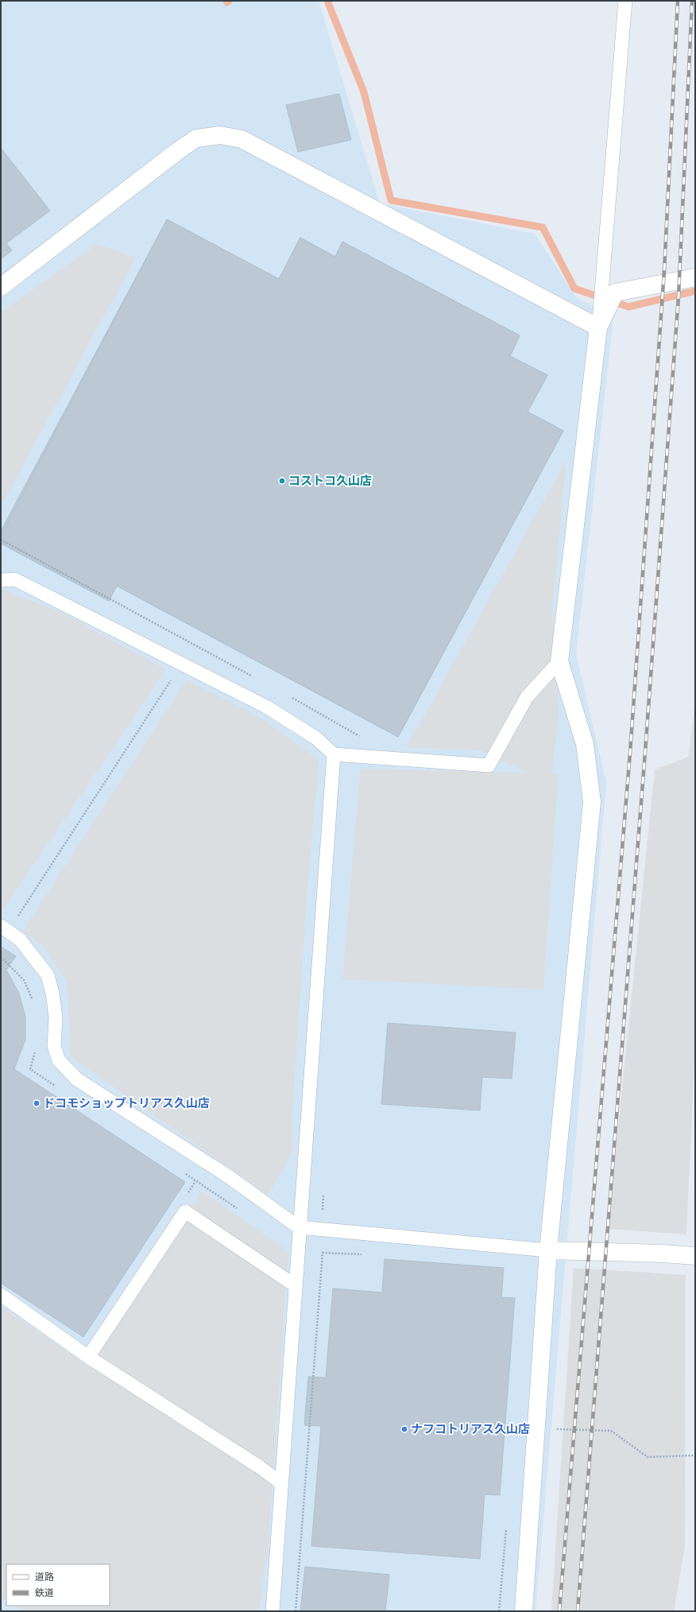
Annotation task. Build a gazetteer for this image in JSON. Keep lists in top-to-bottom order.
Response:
{
  "places": ["コストコ久山店", "ドコモショップトリアス久山店", "ナフコトリアス久山店"],
  "legend": ["道路", "鉄道"]
}
